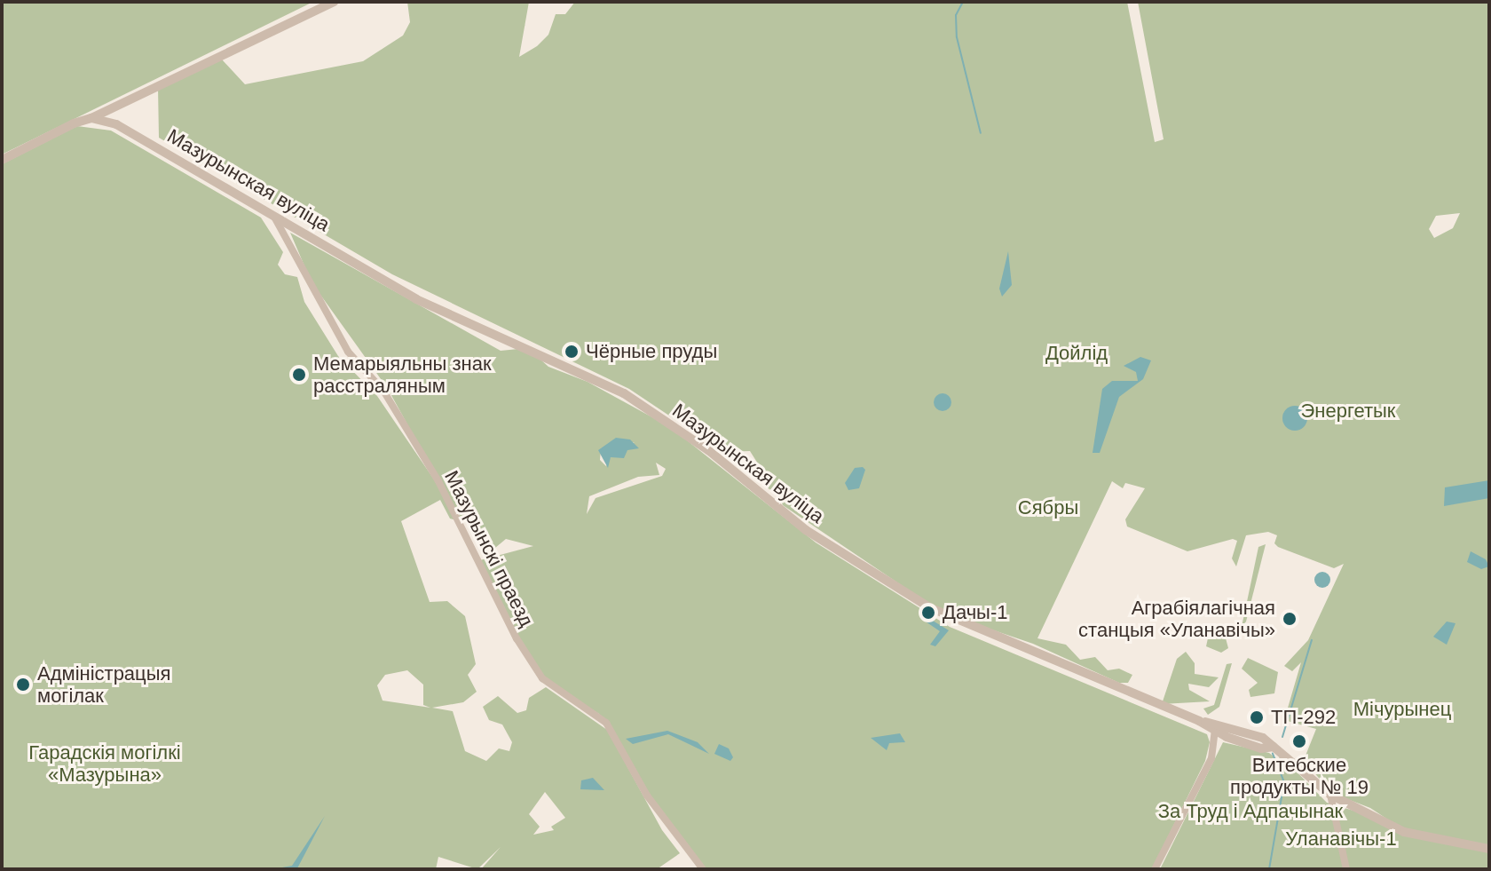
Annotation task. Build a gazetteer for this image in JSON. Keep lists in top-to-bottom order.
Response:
{
  "streets": {
    "street": ["Мазурынская вуліца", "Мазурынскі праезд"]
  },
  "crossings": [
    ["Мазурынская вуліца", "Мазурынскі праезд"]
  ],
  "parks": [
    "Дойлід",
    "Энергетык",
    "Сябры",
    "Мічурынец",
    "Гарадскія могілкі «Мазурына»",
    "За Труд і Адпачынак",
    "Уланавічы-1"
  ],
  "places": [
    "Чёрные пруды",
    "Мемарыяльны знак расстраляным",
    "Дачы-1",
    "Аграбіялагічная станцыя «Уланавічы»",
    "Адміністрацыя могілак",
    "ТП-292",
    "Витебские продукты № 19"
  ]
}
